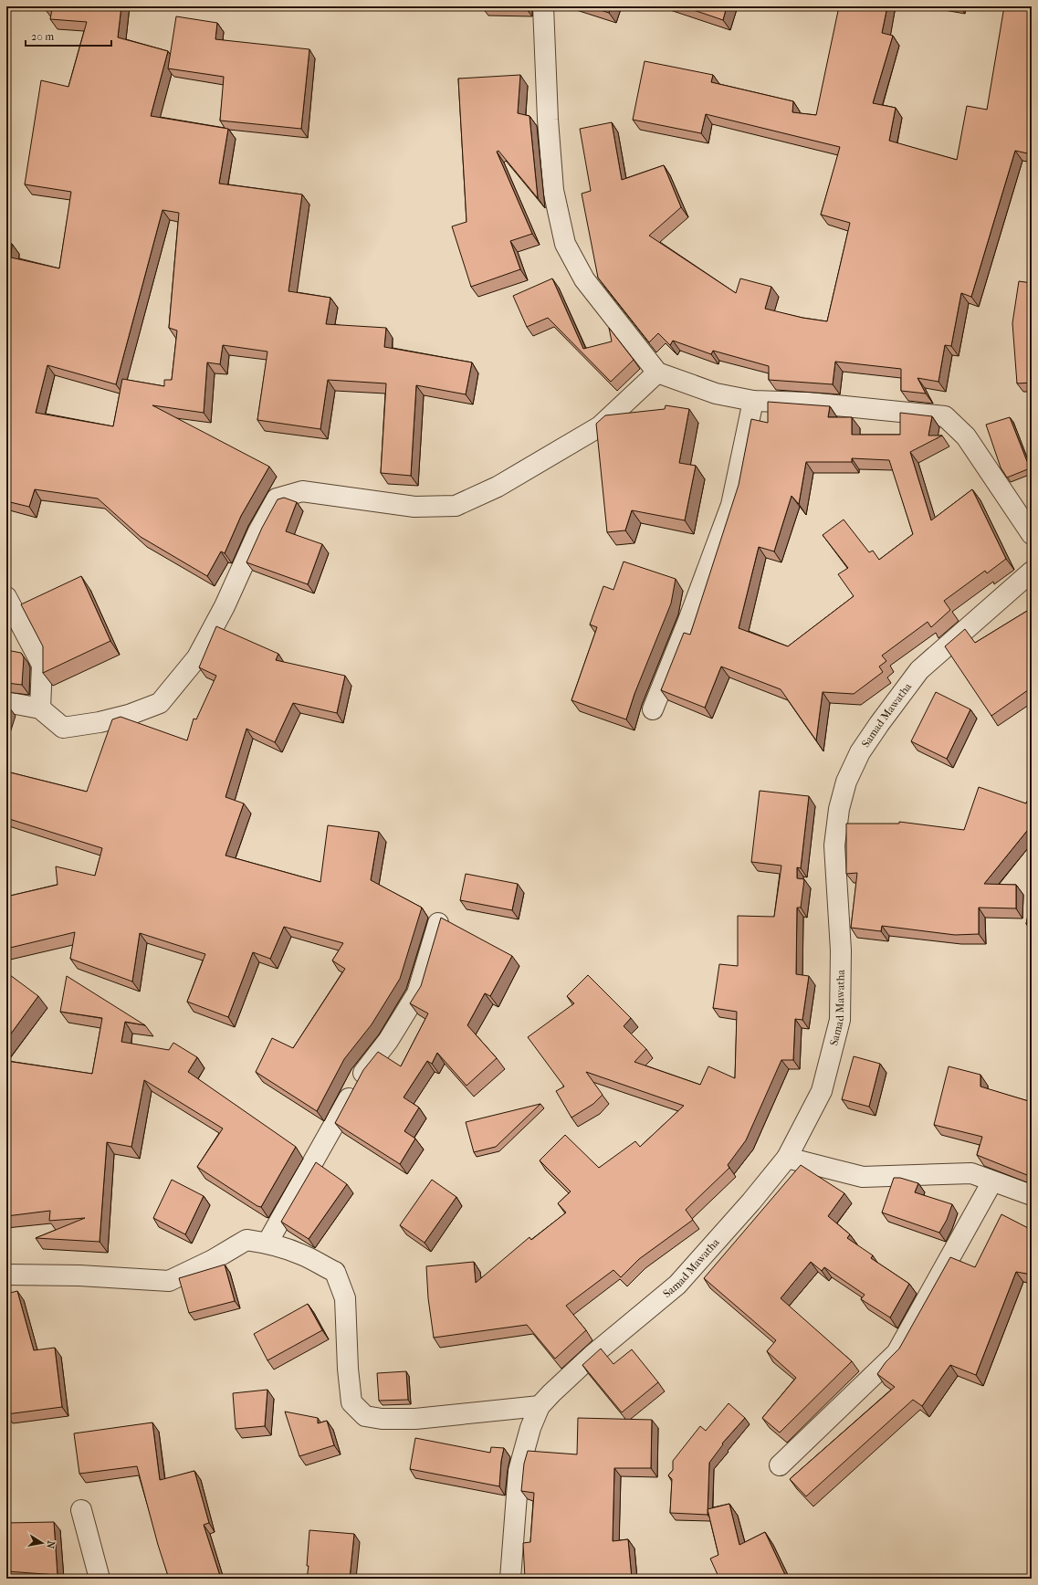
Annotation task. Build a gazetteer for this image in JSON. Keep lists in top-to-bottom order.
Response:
{
  "streets": {
    "street": ["Samad Mawatha"]
  },
  "scale_bar": "20 m",
  "north": "right"
}
